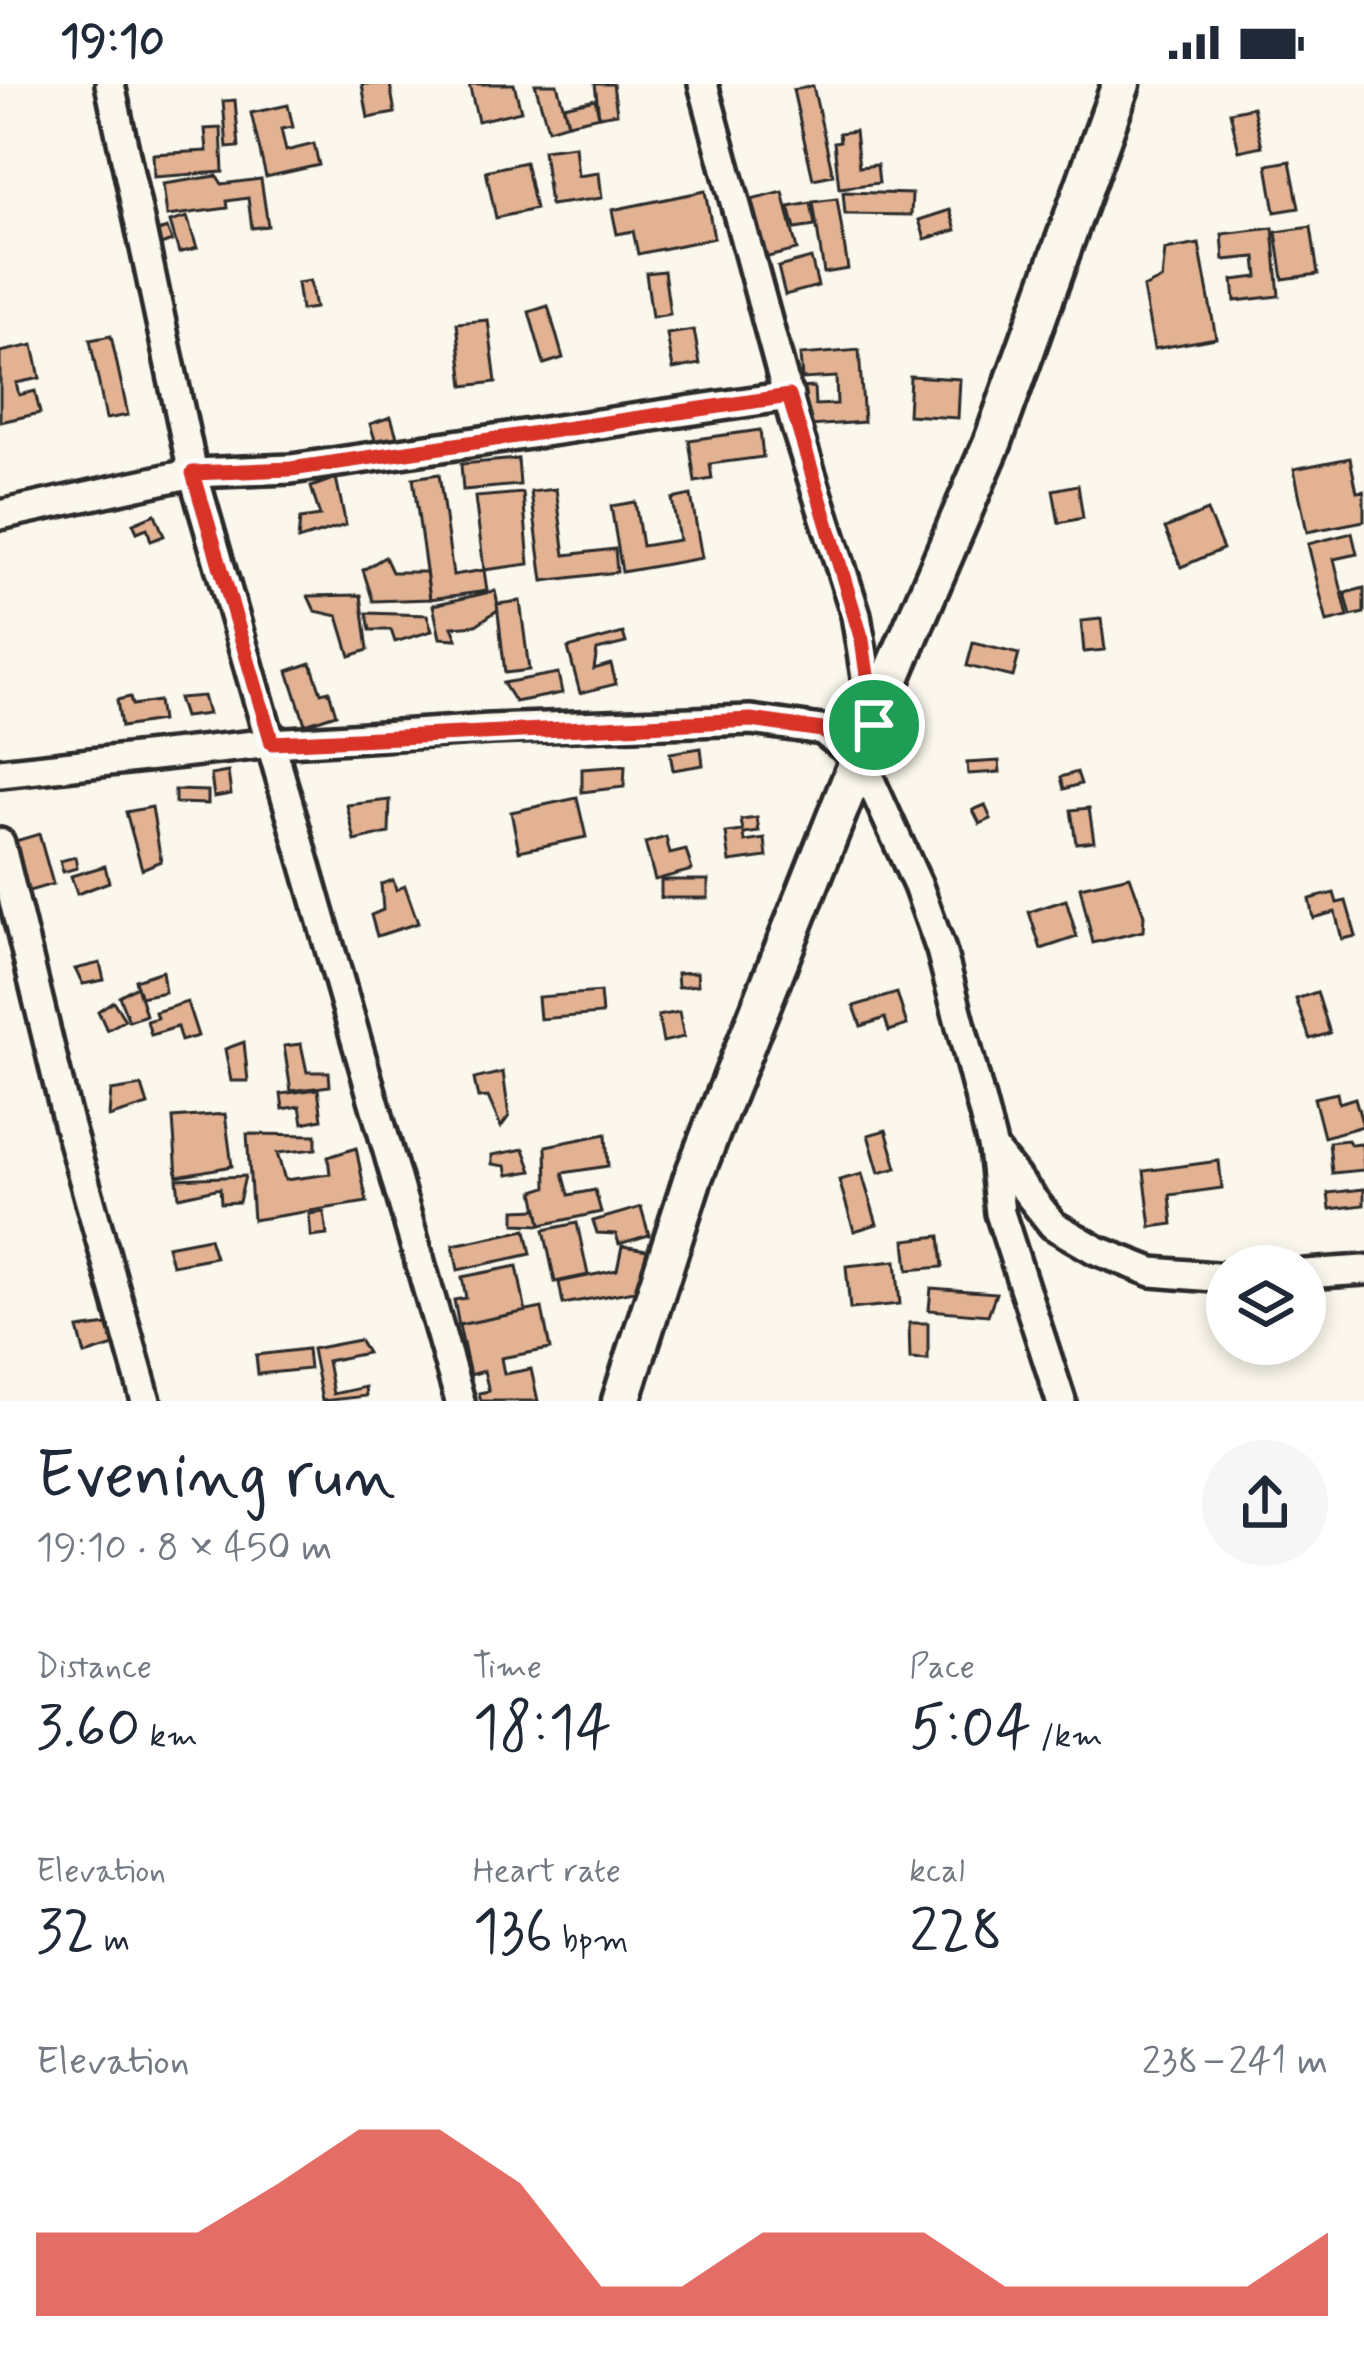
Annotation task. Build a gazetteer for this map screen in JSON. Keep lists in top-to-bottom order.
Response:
{
  "page": {
    "status": "19:10",
    "heading": ["Evening run", "19:10 · 8 × 450 m"],
    "stats": [
      ["Distance", "3.60 km"],
      ["Time", "18:14"],
      ["Pace", "5:04 /km"],
      ["Elevation", "32 m"],
      ["Heart rate", "136 bpm"],
      ["kcal", "228"]
    ],
    "chart": ["Elevation", "238–241 m"]
  }
}
